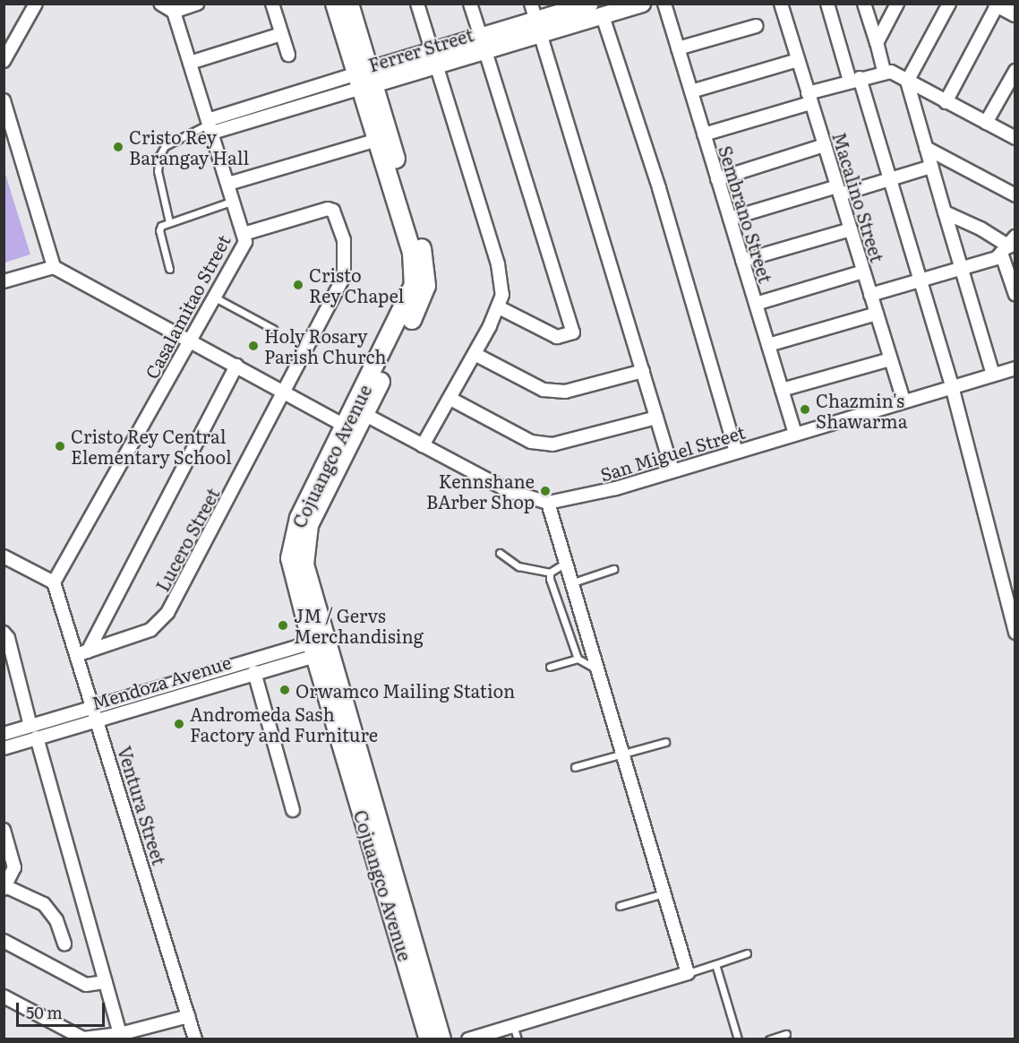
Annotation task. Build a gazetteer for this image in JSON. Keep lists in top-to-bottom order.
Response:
{
  "streets": {
    "main road": ["Cojuangco Avenue"],
    "street": [
      "Ferrer Street",
      "Macalino Street",
      "Sembrano Street",
      "Casalamitao Street",
      "San Miguel Street",
      "Lucero Street",
      "Mendoza Avenue",
      "Ventura Street"
    ]
  },
  "crossings": [
    ["Ferrer Street", "Casalamitao Street"],
    ["Ferrer Street", "Cojuangco Avenue"],
    ["Macalino Street", "San Miguel Street"],
    ["Sembrano Street", "San Miguel Street"],
    ["Casalamitao Street", "Lucero Street"],
    ["Casalamitao Street", "Ventura Street"],
    ["San Miguel Street", "Cojuangco Avenue"],
    ["Cojuangco Avenue", "Mendoza Avenue"],
    ["Lucero Street", "Ventura Street"],
    ["Mendoza Avenue", "Ventura Street"]
  ],
  "places": [
    "Cristo Rey Barangay Hall",
    "Cristo Rey Chapel",
    "Holy Rosary Parish Church",
    "Chazmin's Shawarma",
    "Cristo Rey Central Elementary School",
    "Kennshane BArber Shop",
    "JM / Gervs Merchandising",
    "Orwamco Mailing Station",
    "Andromeda Sash Factory and Furniture"
  ],
  "scale_bar": "50 m"
}
